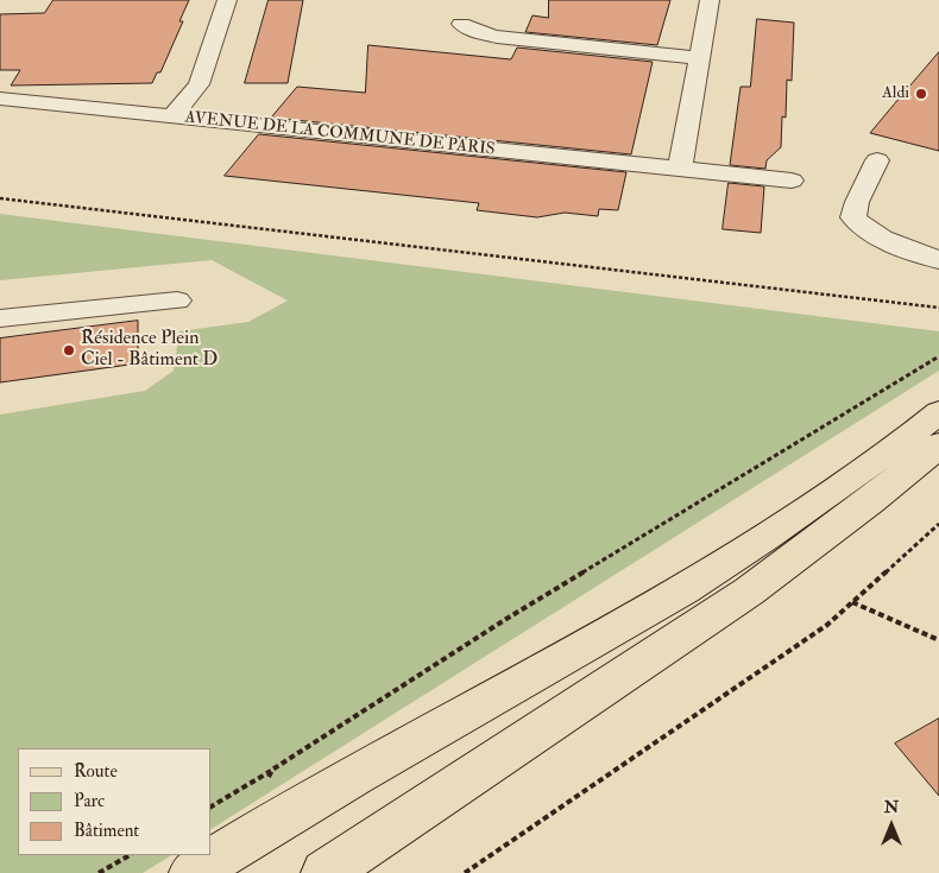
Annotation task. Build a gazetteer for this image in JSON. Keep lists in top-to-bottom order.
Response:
{
  "streets": {
    "street": ["AVENUE DE LA COMMUNE DE PARIS"]
  },
  "places": ["Aldi", "Résidence Plein Ciel - Bâtiment D"],
  "legend": ["Route", "Parc", "Bâtiment"],
  "north": "top"
}
